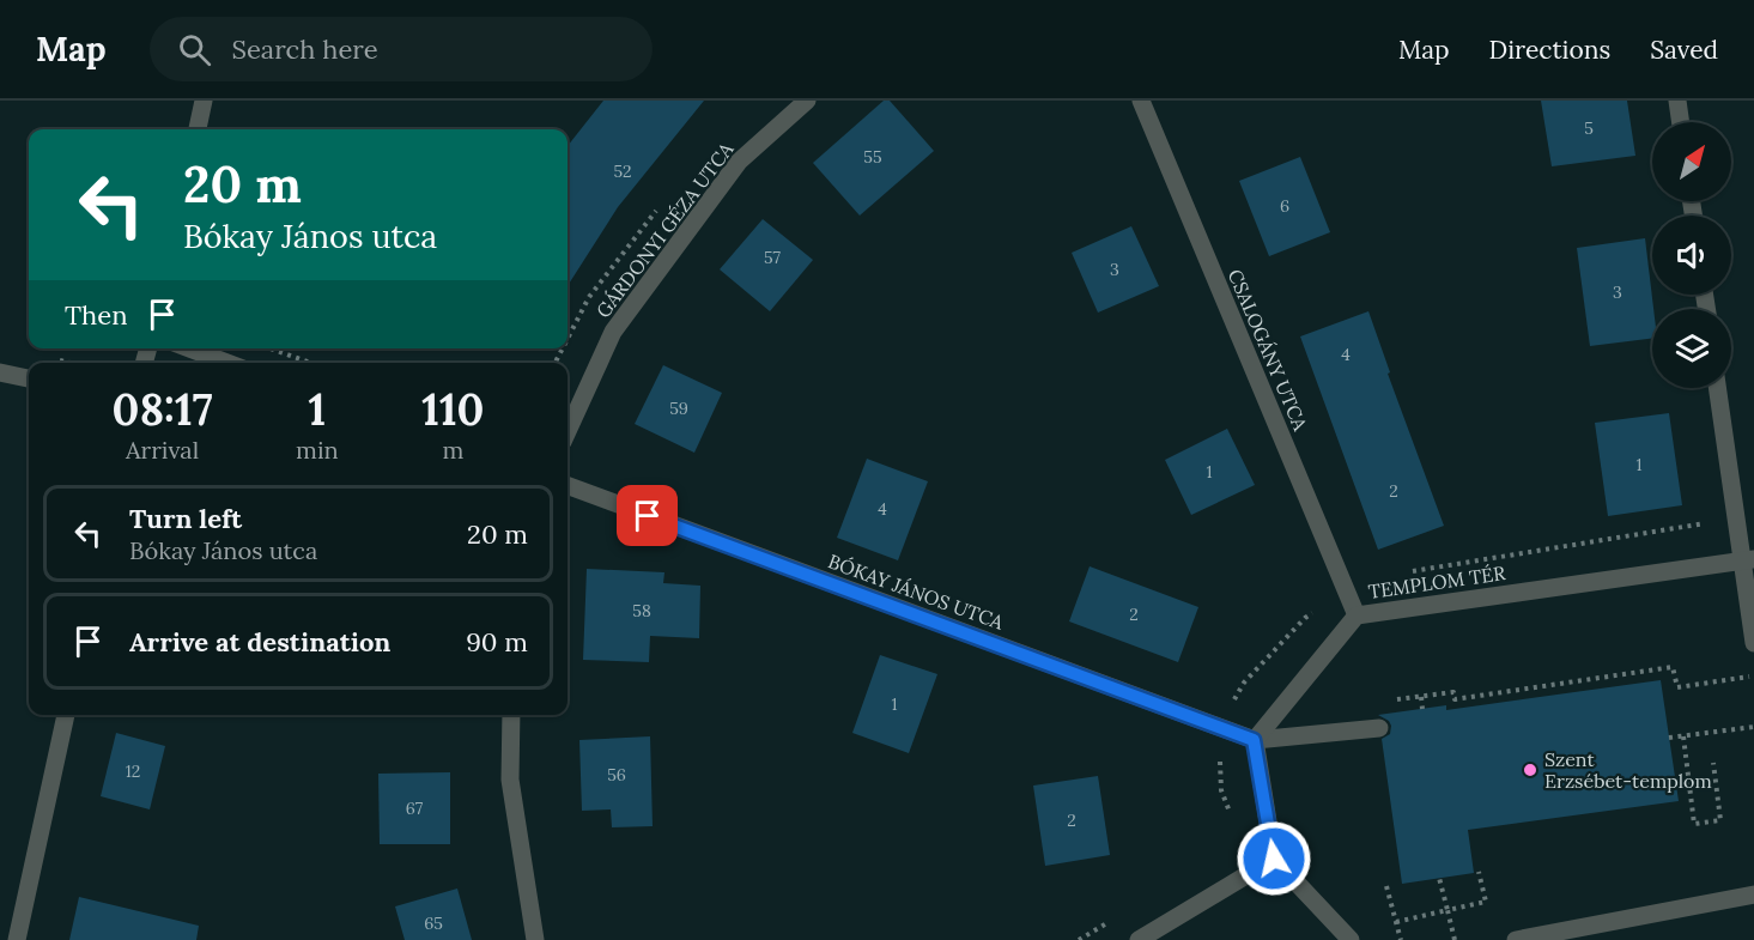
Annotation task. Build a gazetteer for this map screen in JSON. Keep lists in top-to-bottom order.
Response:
{
  "streets": {
    "street": [
      "GÁRDONYI GÉZA UTCA",
      "CSALOGÁNY UTCA",
      "TEMPLOM TÉR",
      "BÓKAY JÁNOS UTCA"
    ]
  },
  "crossings": [
    ["CSALOGÁNY UTCA", "TEMPLOM TÉR"],
    ["TEMPLOM TÉR", "BÓKAY JÁNOS UTCA"]
  ],
  "places": ["Szent Erzsébet-templom"],
  "house_numbers": [
    "5",
    "55",
    "52",
    "6",
    "57",
    "3",
    "3",
    "4",
    "59",
    "1",
    "1",
    "2",
    "4",
    "58",
    "2",
    "1",
    "12",
    "56",
    "67",
    "2",
    "65"
  ],
  "north": "top right",
  "page": {
    "header": "Map",
    "search": "Search here",
    "nav": ["Map", "Directions", "Saved"],
    "turn": ["20 m", "Bókay János utca"],
    "then": "Then",
    "eta": [
      "08:17",
      "Arrival",
      "1",
      "min",
      "110",
      "m"
    ],
    "list": [
      {
        "name": "Turn left",
        "note": "Bókay János utca",
        "value": "20 m"
      },
      {
        "name": "Arrive at destination",
        "value": "90 m"
      }
    ]
  }
}
